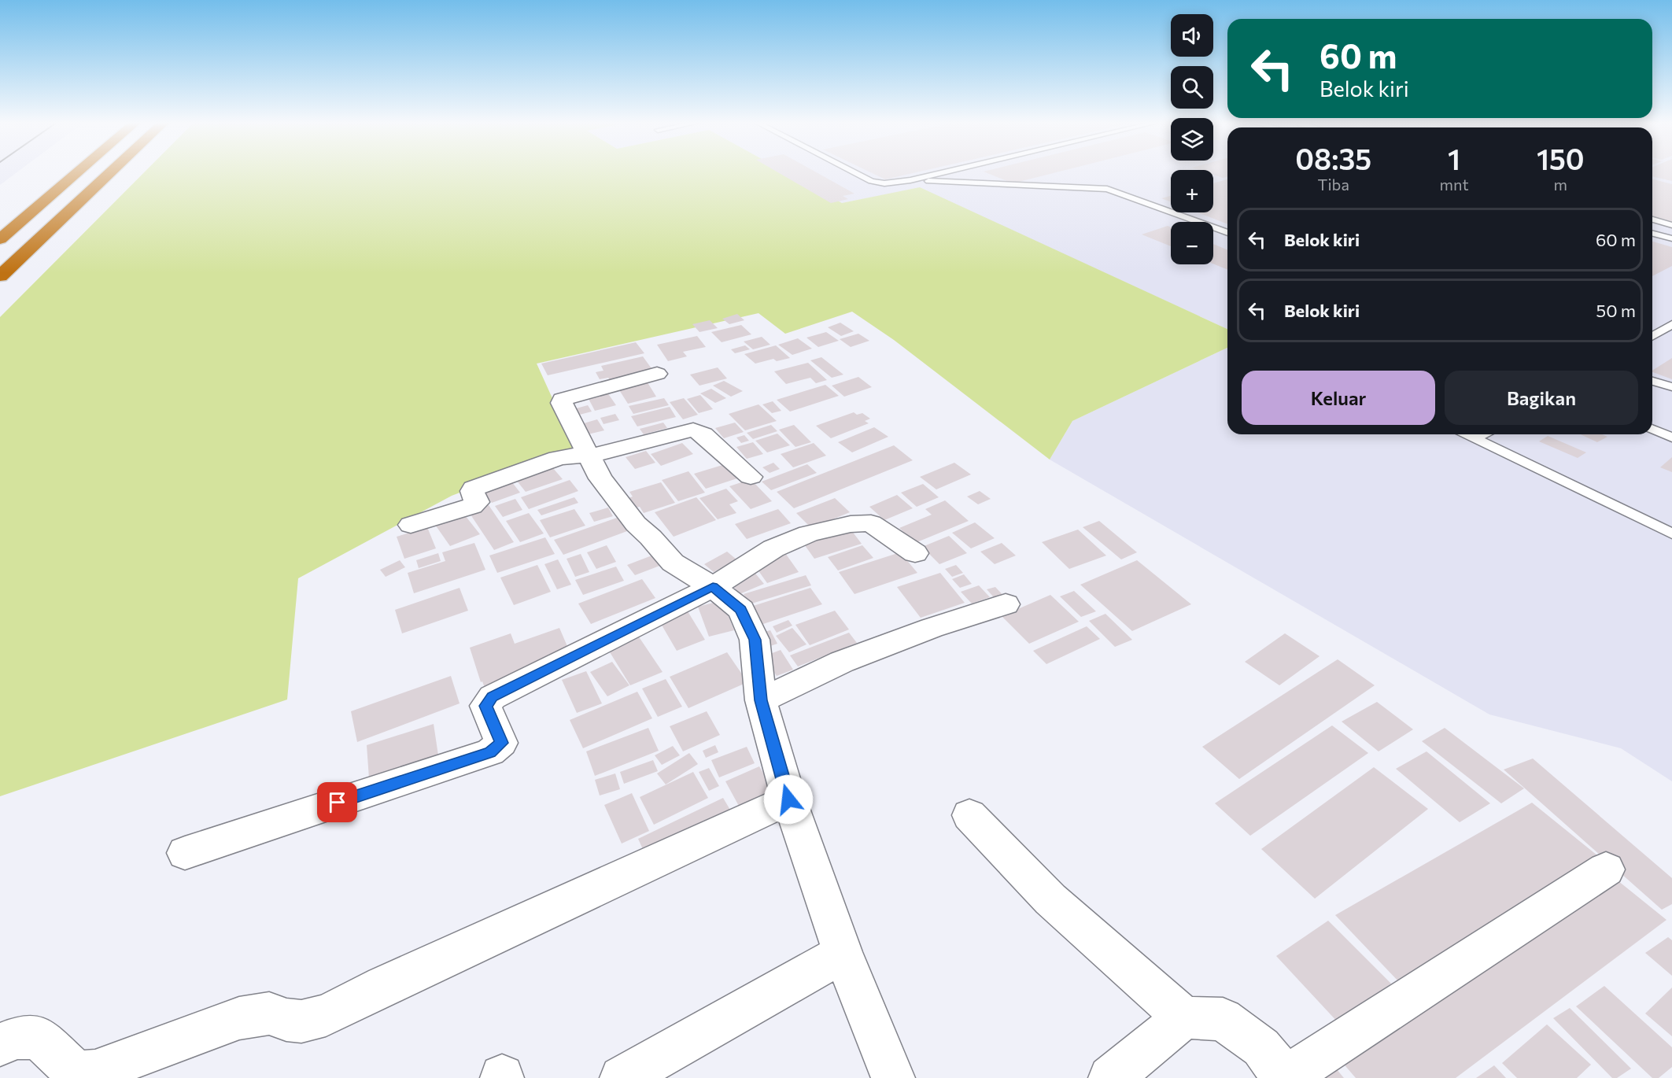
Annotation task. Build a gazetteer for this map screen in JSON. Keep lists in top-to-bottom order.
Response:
{
  "page": {
    "map_buttons": ["+", "−"],
    "turn": ["60 m", "Belok kiri"],
    "eta": [
      "08:35",
      "Tiba",
      "1",
      "mnt",
      "150",
      "m"
    ],
    "list": [
      {
        "name": "Belok kiri",
        "value": "60 m"
      },
      {
        "name": "Belok kiri",
        "value": "50 m"
      }
    ],
    "buttons": ["Keluar", "Bagikan"]
  }
}
